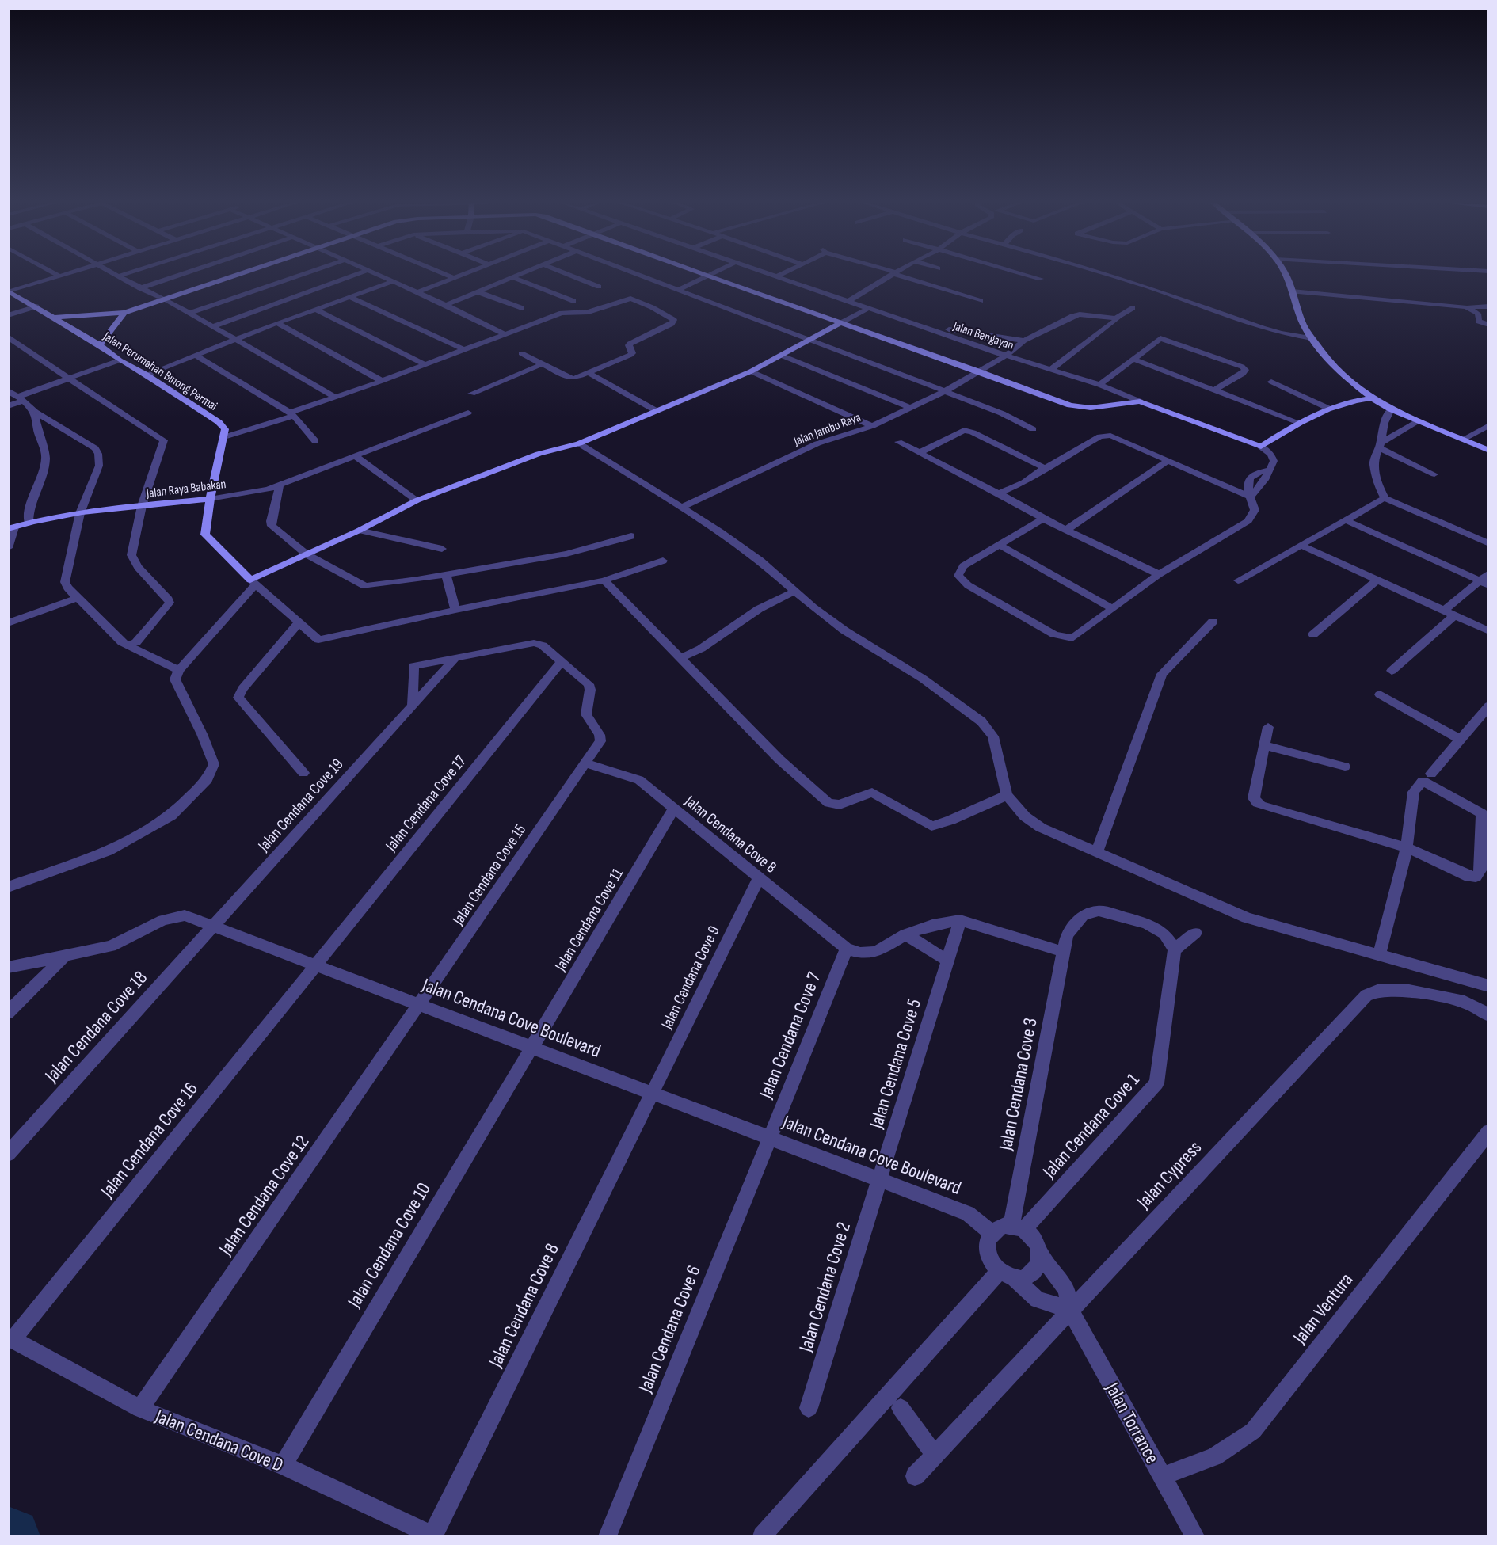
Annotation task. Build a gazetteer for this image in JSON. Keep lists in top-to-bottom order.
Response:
{
  "streets": {
    "street": [
      "Jalan Bengayan",
      "Jalan Perumahan Binong Permai",
      "Jalan Jambu Raya",
      "Jalan Raya Babakan",
      "Jalan Cendana Cove 17",
      "Jalan Cendana Cove 19",
      "Jalan Cendana Cove B",
      "Jalan Cendana Cove 15",
      "Jalan Cendana Cove 11",
      "Jalan Cendana Cove 9",
      "Jalan Cendana Cove Boulevard",
      "Jalan Cendana Cove 18",
      "Jalan Cendana Cove 7",
      "Jalan Cendana Cove 5",
      "Jalan Cendana Cove 3",
      "Jalan Cendana Cove 1",
      "Jalan Cendana Cove 16",
      "Jalan Cypress",
      "Jalan Cendana Cove 12",
      "Jalan Cendana Cove 10",
      "Jalan Cendana Cove 2",
      "Jalan Cendana Cove 8",
      "Jalan Ventura",
      "Jalan Cendana Cove 6",
      "Jalan Torrance",
      "Jalan Cendana Cove D"
    ]
  },
  "crossings": [
    ["Jalan Bengayan", "Jalan Jambu Raya"],
    ["Jalan Cendana Cove 17", "Jalan Cendana Cove 15"],
    ["Jalan Cendana Cove 17", "Jalan Cendana Cove Boulevard"],
    ["Jalan Cendana Cove 17", "Jalan Cendana Cove 16"],
    ["Jalan Cendana Cove 19", "Jalan Cendana Cove Boulevard"],
    ["Jalan Cendana Cove 19", "Jalan Cendana Cove 18"],
    ["Jalan Cendana Cove B", "Jalan Cendana Cove 15"],
    ["Jalan Cendana Cove B", "Jalan Cendana Cove 11"],
    ["Jalan Cendana Cove B", "Jalan Cendana Cove 9"],
    ["Jalan Cendana Cove B", "Jalan Cendana Cove 7"],
    ["Jalan Cendana Cove 15", "Jalan Cendana Cove Boulevard"],
    ["Jalan Cendana Cove 15", "Jalan Cendana Cove 12"],
    ["Jalan Cendana Cove 11", "Jalan Cendana Cove Boulevard"],
    ["Jalan Cendana Cove 11", "Jalan Cendana Cove 10"],
    ["Jalan Cendana Cove 9", "Jalan Cendana Cove Boulevard"],
    ["Jalan Cendana Cove 9", "Jalan Cendana Cove 8"],
    ["Jalan Cendana Cove Boulevard", "Jalan Cendana Cove 18"],
    ["Jalan Cendana Cove Boulevard", "Jalan Cendana Cove 7"],
    ["Jalan Cendana Cove Boulevard", "Jalan Cendana Cove 5"],
    ["Jalan Cendana Cove Boulevard", "Jalan Cendana Cove 3"],
    ["Jalan Cendana Cove Boulevard", "Jalan Cendana Cove 1"],
    ["Jalan Cendana Cove Boulevard", "Jalan Cendana Cove 16"],
    ["Jalan Cendana Cove Boulevard", "Jalan Cendana Cove 12"],
    ["Jalan Cendana Cove Boulevard", "Jalan Cendana Cove 10"],
    ["Jalan Cendana Cove Boulevard", "Jalan Cendana Cove 2"],
    ["Jalan Cendana Cove Boulevard", "Jalan Cendana Cove 8"],
    ["Jalan Cendana Cove Boulevard", "Jalan Cendana Cove 6"],
    ["Jalan Cendana Cove Boulevard", "Jalan Torrance"],
    ["Jalan Cendana Cove 7", "Jalan Cendana Cove 6"],
    ["Jalan Cendana Cove 5", "Jalan Cendana Cove 2"],
    ["Jalan Cendana Cove 3", "Jalan Cendana Cove 1"],
    ["Jalan Cendana Cove 3", "Jalan Torrance"],
    ["Jalan Cendana Cove 1", "Jalan Torrance"],
    ["Jalan Cendana Cove 16", "Jalan Cendana Cove D"],
    ["Jalan Cypress", "Jalan Torrance"],
    ["Jalan Cendana Cove 12", "Jalan Cendana Cove D"],
    ["Jalan Cendana Cove 10", "Jalan Cendana Cove D"],
    ["Jalan Cendana Cove 8", "Jalan Cendana Cove D"],
    ["Jalan Ventura", "Jalan Torrance"]
  ]
}
